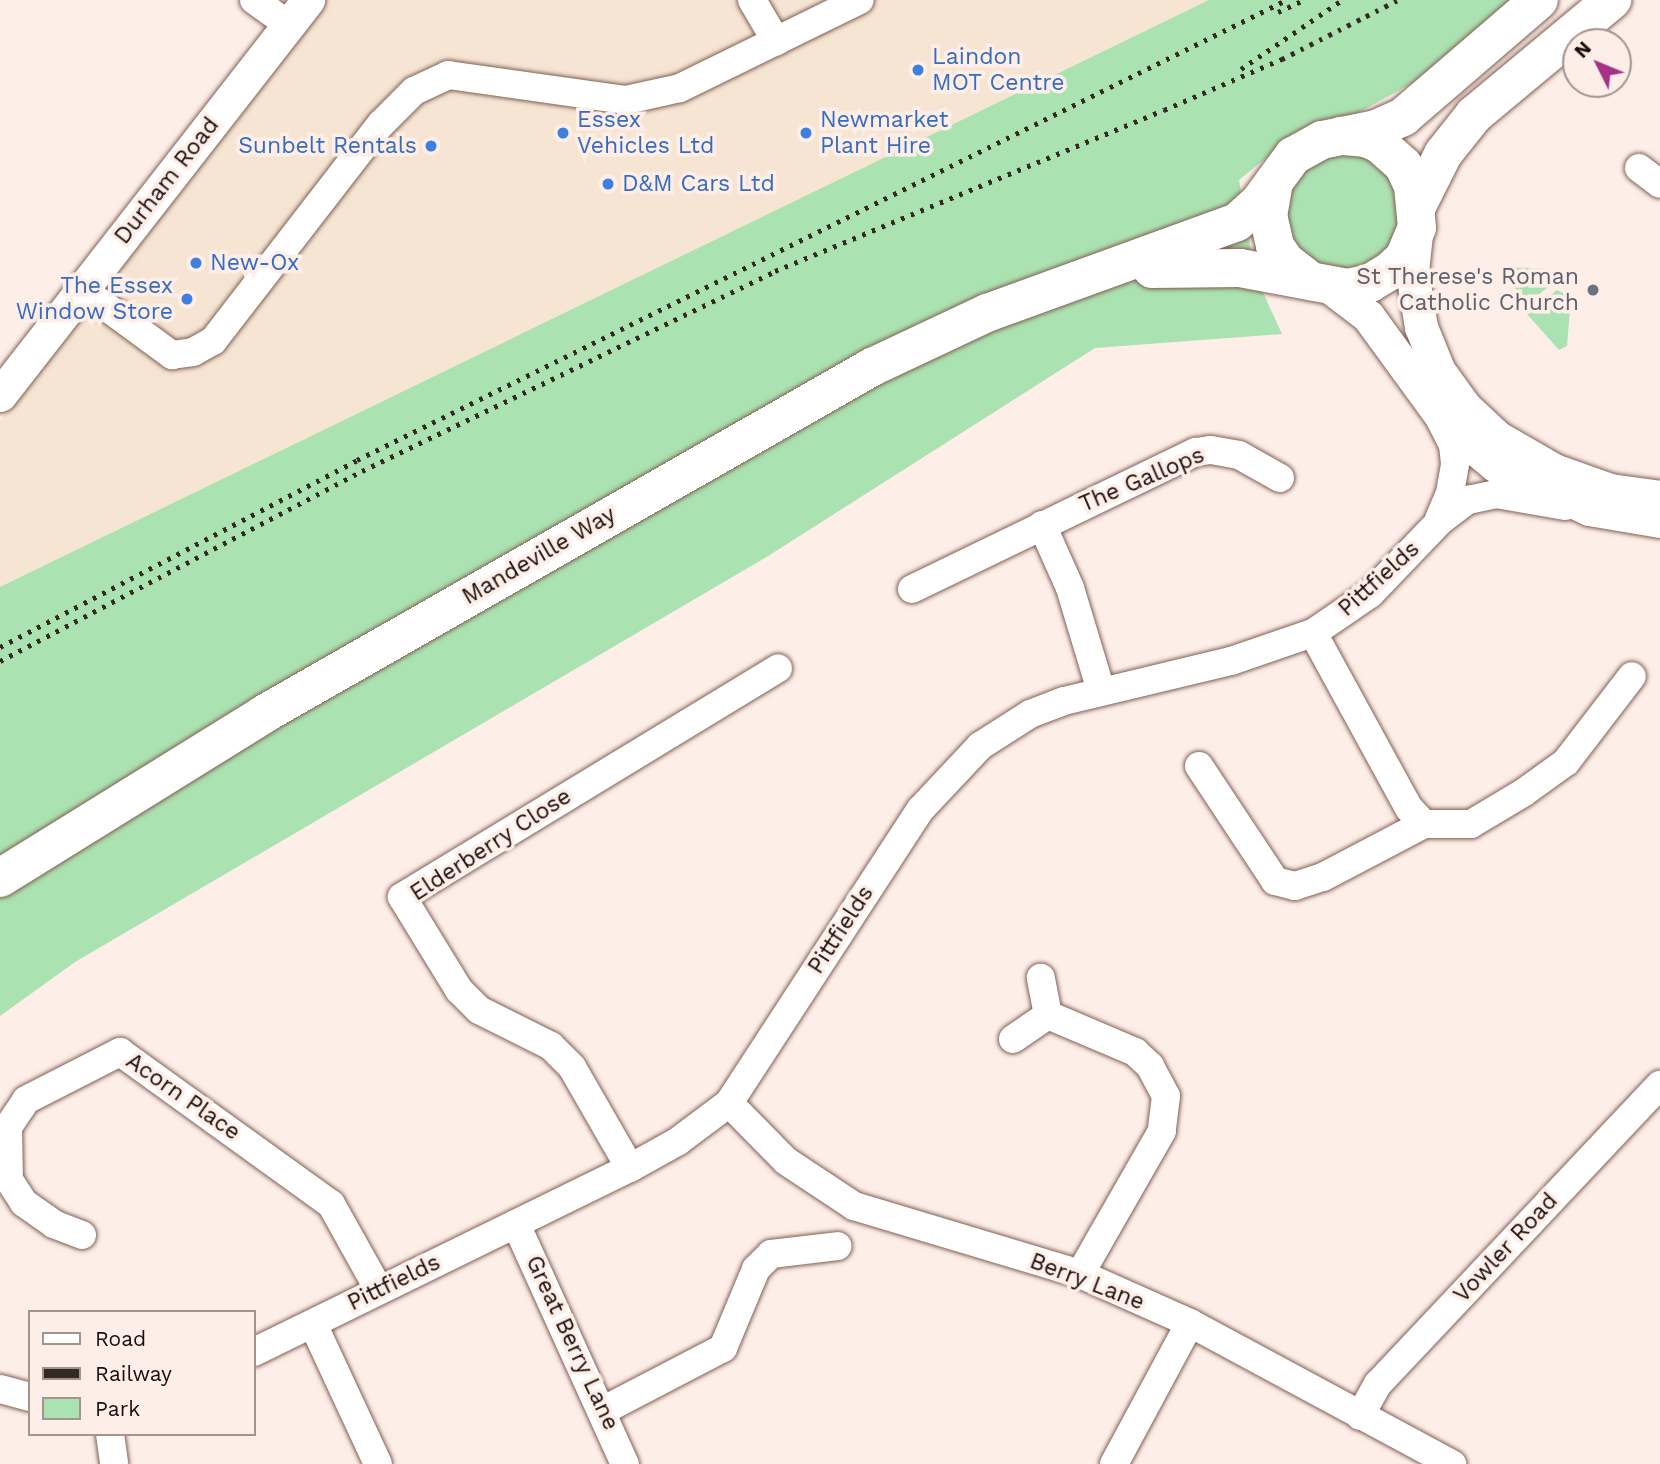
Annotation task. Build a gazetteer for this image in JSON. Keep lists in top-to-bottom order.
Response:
{
  "streets": {
    "main road": ["Mandeville Way"],
    "street": [
      "Durham Road",
      "The Gallops",
      "Pittfields",
      "Elderberry Close",
      "Acorn Place",
      "Vowler Road",
      "Berry Lane",
      "Great Berry Lane"
    ]
  },
  "crossings": [
    ["Pittfields", "Elderberry Close"],
    ["Pittfields", "Acorn Place"],
    ["Pittfields", "Berry Lane"],
    ["Pittfields", "Great Berry Lane"],
    ["Vowler Road", "Berry Lane"]
  ],
  "places": [
    "Laindon MOT Centre",
    "Essex Vehicles Ltd",
    "Newmarket Plant Hire",
    "Sunbelt Rentals",
    "D&M Cars Ltd",
    "New-Ox",
    "St Therese's Roman Catholic Church",
    "The Essex Window Store"
  ],
  "legend": ["Road", "Railway", "Park"],
  "north": "top left"
}
